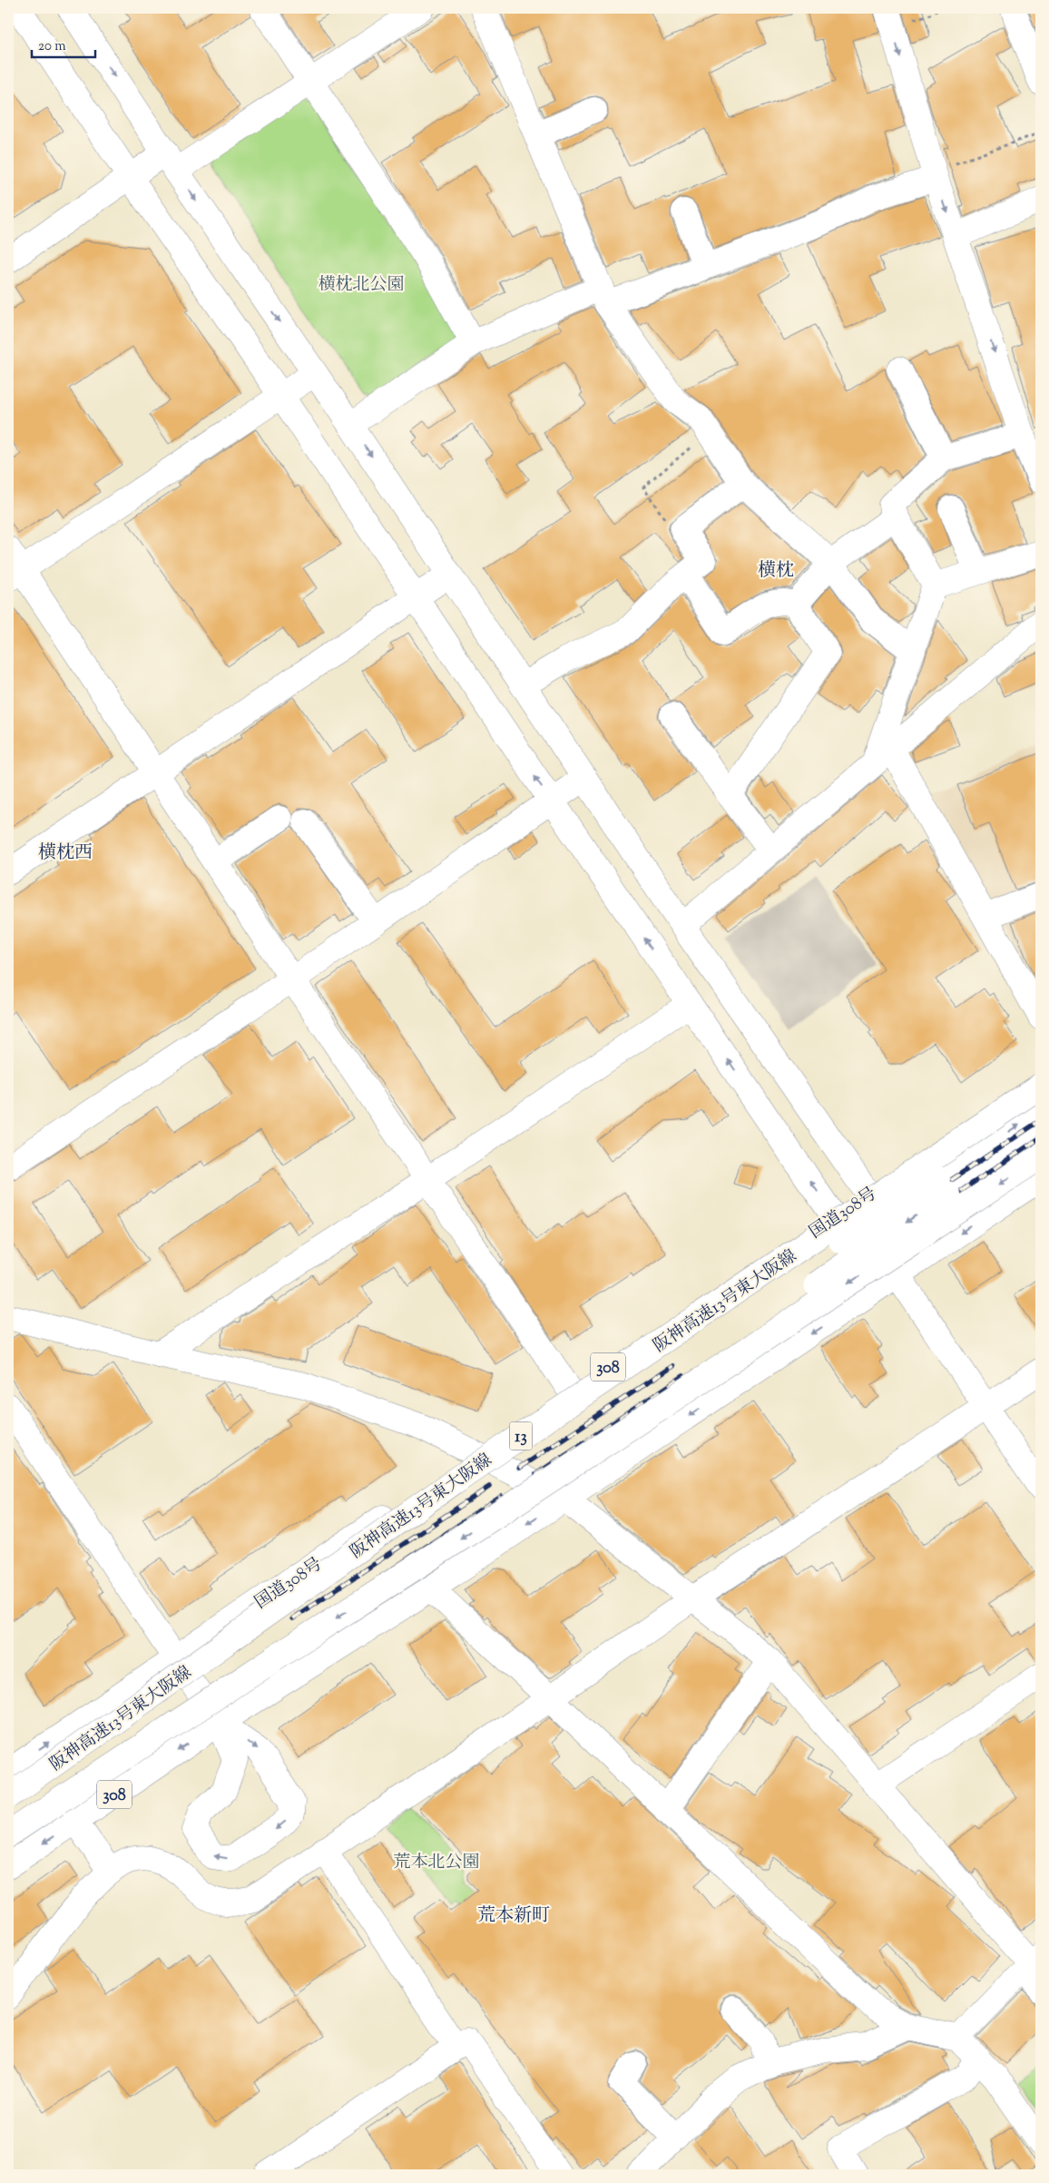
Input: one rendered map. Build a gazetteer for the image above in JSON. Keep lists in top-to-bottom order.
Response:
{
  "streets": {
    "main road": [
      "国道308号",
      "阪神高速13号東大阪線",
      "308",
      "13"
    ]
  },
  "districts": ["横枕", "横枕西", "荒本新町"],
  "parks": ["横枕北公園", "荒本北公園"],
  "scale_bar": "20 m"
}
